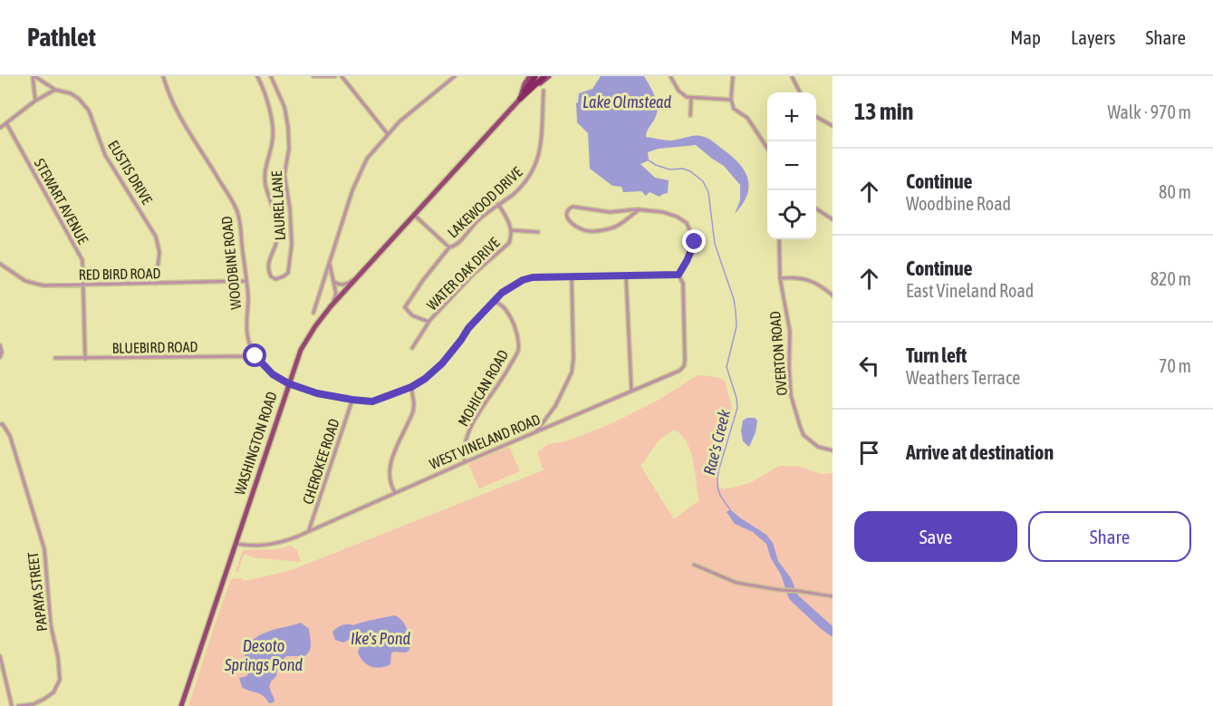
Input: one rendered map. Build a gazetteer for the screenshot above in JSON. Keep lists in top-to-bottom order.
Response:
{
  "streets": {
    "main road": ["WASHINGTON ROAD"],
    "street": [
      "EUSTIS DRIVE",
      "STEWART AVENUE",
      "LAKEWOOD DRIVE",
      "LAUREL LANE",
      "WOODBINE ROAD",
      "RED BIRD ROAD",
      "WATER OAK DRIVE",
      "BLUEBIRD ROAD",
      "OVERTON ROAD",
      "MOHICAN ROAD",
      "WEST VINELAND ROAD",
      "CHEROKEE ROAD",
      "PAPAYA STREET"
    ]
  },
  "crossings": [
    ["EUSTIS DRIVE", "RED BIRD ROAD"],
    ["STEWART AVENUE", "RED BIRD ROAD"],
    ["STEWART AVENUE", "BLUEBIRD ROAD"],
    ["LAKEWOOD DRIVE", "WATER OAK DRIVE"],
    ["LAKEWOOD DRIVE", "WASHINGTON ROAD"],
    ["WOODBINE ROAD", "RED BIRD ROAD"],
    ["WOODBINE ROAD", "BLUEBIRD ROAD"],
    ["WOODBINE ROAD", "MOHICAN ROAD"],
    ["WOODBINE ROAD", "WEST VINELAND ROAD"],
    ["WOODBINE ROAD", "WASHINGTON ROAD"],
    ["WOODBINE ROAD", "CHEROKEE ROAD"],
    ["MOHICAN ROAD", "WEST VINELAND ROAD"],
    ["WEST VINELAND ROAD", "WASHINGTON ROAD"],
    ["WEST VINELAND ROAD", "CHEROKEE ROAD"]
  ],
  "water": [
    "Lake Olmstead",
    "Rae's Creek",
    "Ike's Pond",
    "Desoto Springs Pond"
  ],
  "page": {
    "header": "Pathlet",
    "nav": ["Map", "Layers", "Share"],
    "heading": ["13 min", "Walk · 970 m"],
    "map_buttons": ["+", "−"],
    "list": [
      ["Continue", "Woodbine Road", "80 m"],
      ["Continue", "East Vineland Road", "820 m"],
      ["Turn left", "Weathers Terrace", "70 m"],
      "Arrive at destination"
    ],
    "buttons": ["Save", "Share"]
  }
}
